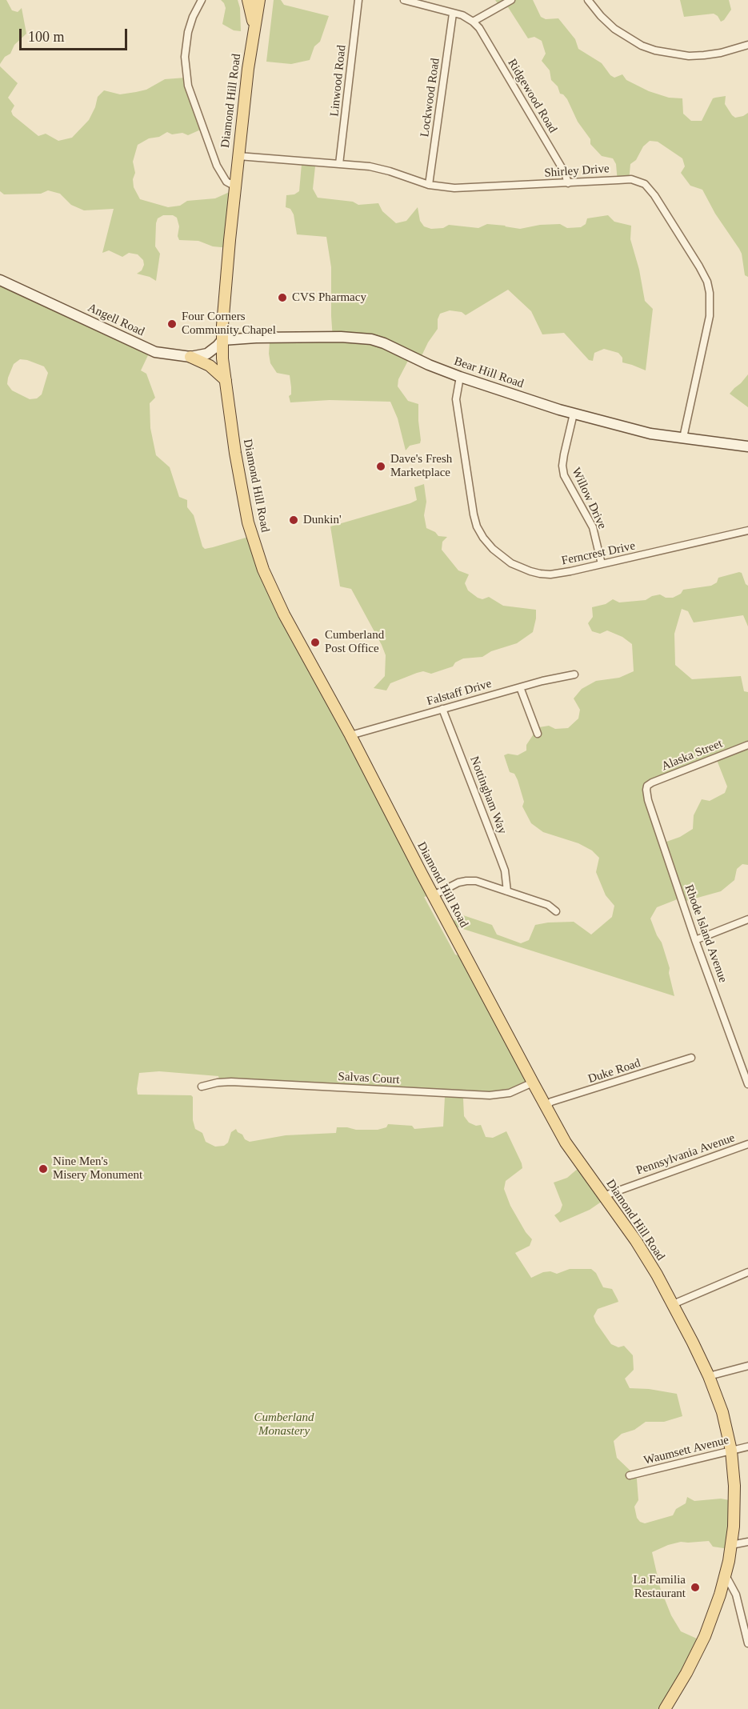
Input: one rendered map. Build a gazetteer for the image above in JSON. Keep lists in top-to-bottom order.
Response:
{
  "streets": {
    "main road": ["Diamond Hill Road"],
    "street": [
      "Linwood Road",
      "Ridgewood Road",
      "Lockwood Road",
      "Shirley Drive",
      "Angell Road",
      "Bear Hill Road",
      "Willow Drive",
      "Ferncrest Drive",
      "Falstaff Drive",
      "Alaska Street",
      "Nottingham Way",
      "Rhode Island Avenue",
      "Duke Road",
      "Salvas Court",
      "Pennsylvania Avenue",
      "Waumsett Avenue"
    ]
  },
  "crossings": [
    ["Linwood Road", "Shirley Drive"],
    ["Ridgewood Road", "Shirley Drive"],
    ["Lockwood Road", "Shirley Drive"],
    ["Diamond Hill Road", "Shirley Drive"],
    ["Diamond Hill Road", "Angell Road"],
    ["Diamond Hill Road", "Bear Hill Road"],
    ["Diamond Hill Road", "Falstaff Drive"],
    ["Diamond Hill Road", "Duke Road"],
    ["Diamond Hill Road", "Salvas Court"],
    ["Diamond Hill Road", "Pennsylvania Avenue"],
    ["Diamond Hill Road", "Waumsett Avenue"],
    ["Shirley Drive", "Bear Hill Road"],
    ["Angell Road", "Bear Hill Road"],
    ["Bear Hill Road", "Willow Drive"],
    ["Bear Hill Road", "Ferncrest Drive"],
    ["Willow Drive", "Ferncrest Drive"],
    ["Falstaff Drive", "Nottingham Way"],
    ["Alaska Street", "Rhode Island Avenue"]
  ],
  "parks": ["Cumberland Monastery"],
  "places": [
    "CVS Pharmacy",
    "Four Corners Community Chapel",
    "Dave's Fresh Marketplace",
    "Dunkin'",
    "Cumberland Post Office",
    "Nine Men's Misery Monument",
    "La Familia Restaurant"
  ],
  "scale_bar": "100 m"
}
